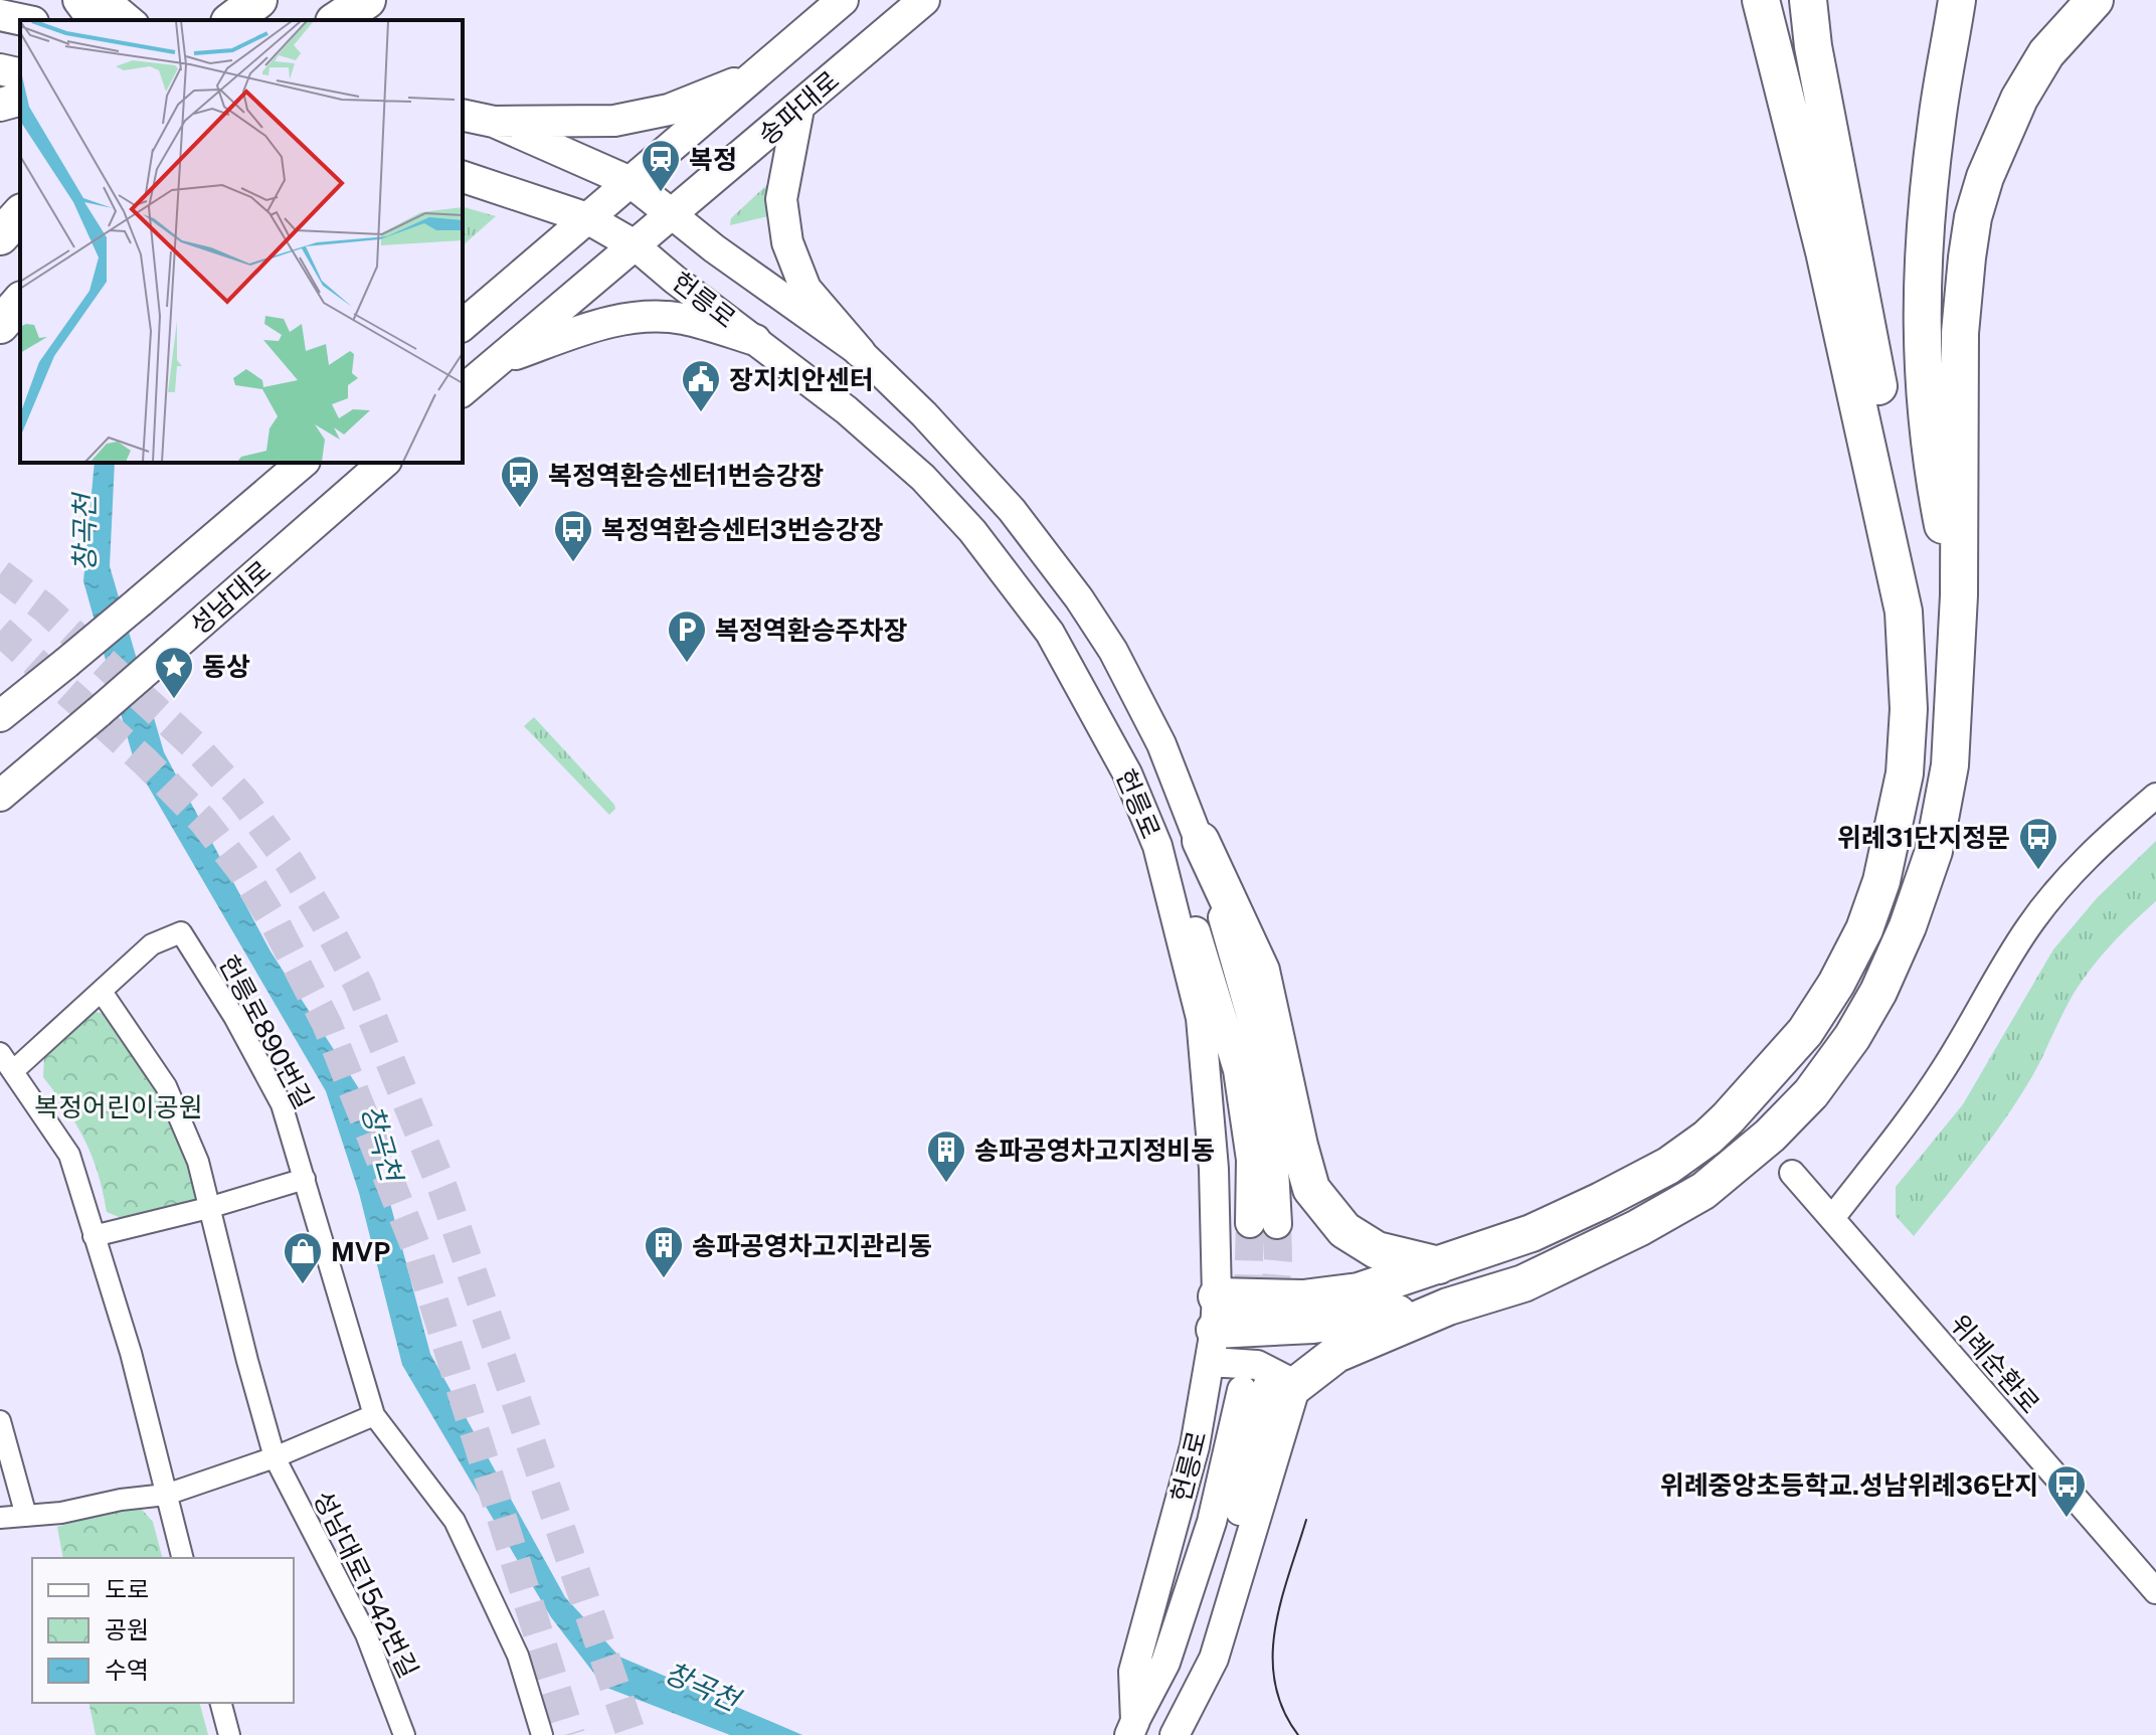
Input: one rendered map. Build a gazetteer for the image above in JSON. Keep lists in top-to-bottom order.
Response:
{
  "streets": {
    "main road": ["송파대로", "헌릉로", "성남대로"],
    "street": ["헌릉로890번길", "위례순환로", "성남대로1542번길"]
  },
  "crossings": [
    ["송파대로", "헌릉로"]
  ],
  "water": ["창곡천"],
  "parks": ["복정어린이공원"],
  "places": {
    "station": ["복정"],
    "public building": ["장지치안센터"],
    "bus stop": [
      "복정역환승센터1번승강장",
      "복정역환승센터3번승강장",
      "위례31단지정문",
      "위례중앙초등학교.성남위례36단지"
    ],
    "parking": ["복정역환승주차장"],
    "place": ["동상"],
    "building": ["송파공영차고지정비동", "송파공영차고지관리동"],
    "shop": ["MVP"]
  },
  "legend": ["도로", "공원", "수역"]
}
